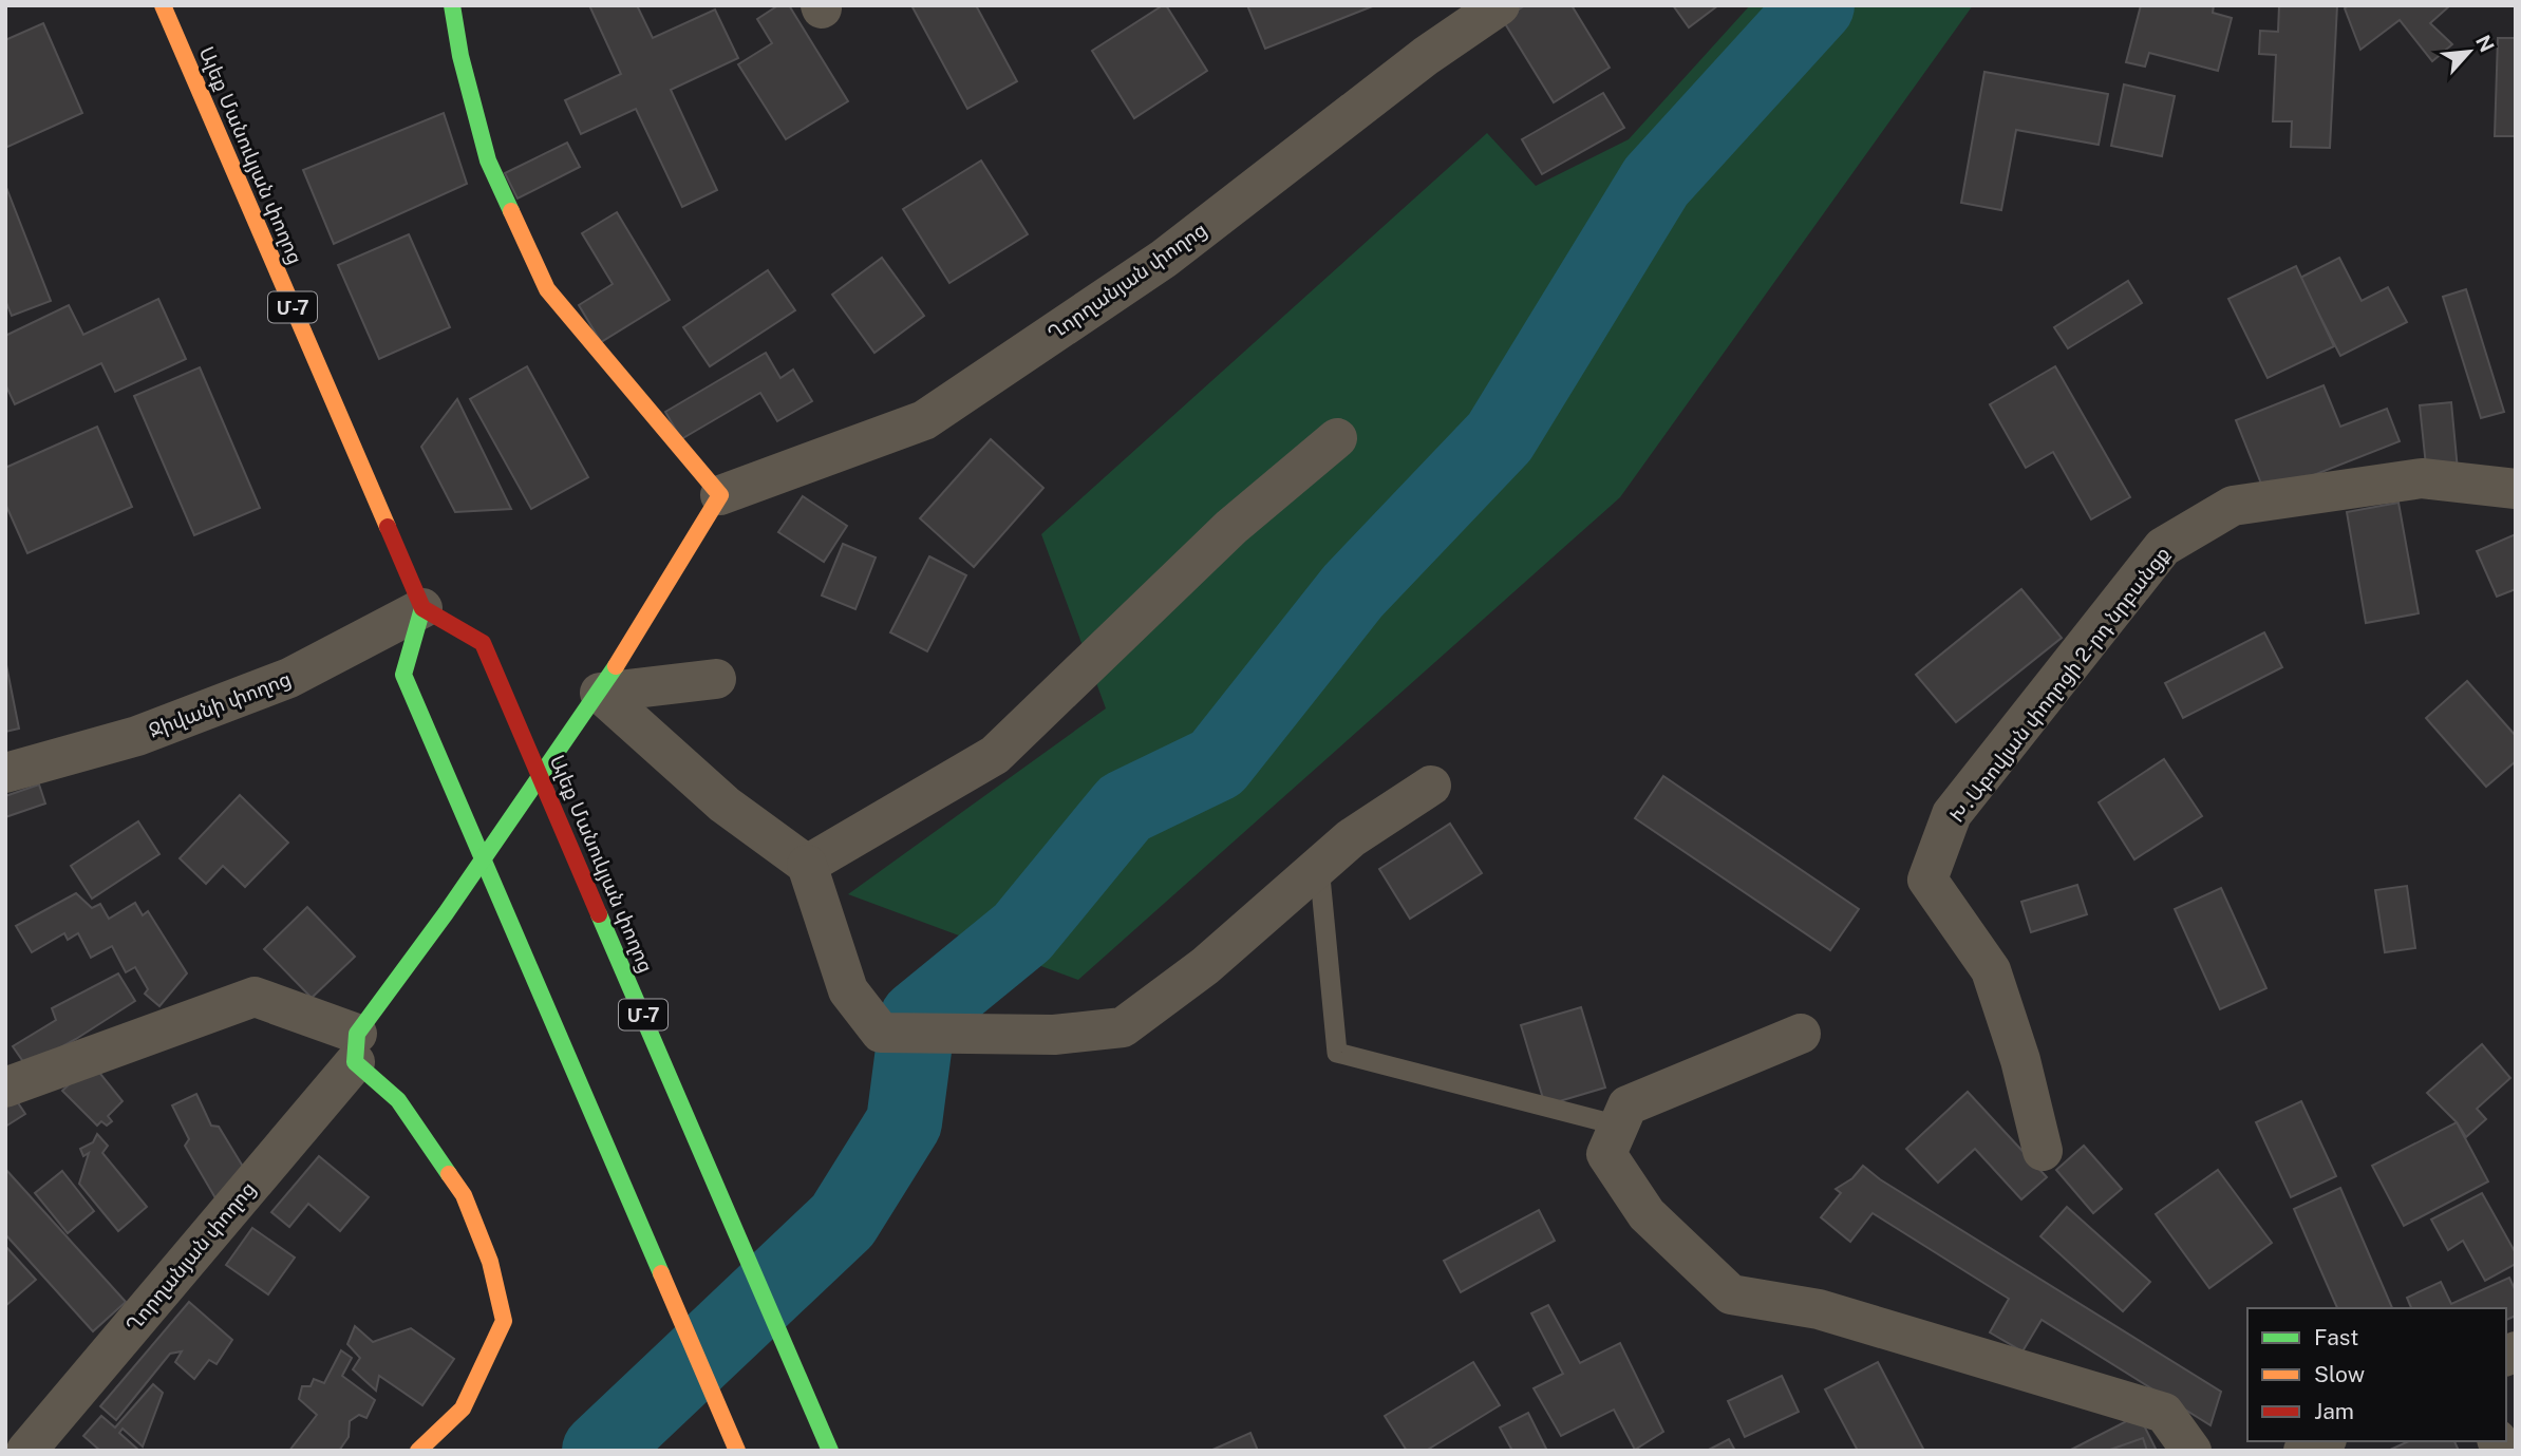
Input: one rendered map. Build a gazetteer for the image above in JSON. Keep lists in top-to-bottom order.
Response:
{
  "streets": {
    "main road": ["Ալեք Մանուկյան փողոց", "Մ-7"],
    "street": ["Ղորղանյան փողոց", "Խ․Աբովյան փողոցի 2-րդ նրբանցք", "Ջիվանի փողոց"]
  },
  "crossings": [
    ["Ալեք Մանուկյան փողոց", "Ջիվանի փողոց"]
  ],
  "legend": ["Fast", "Slow", "Jam"],
  "north": "top right"
}
